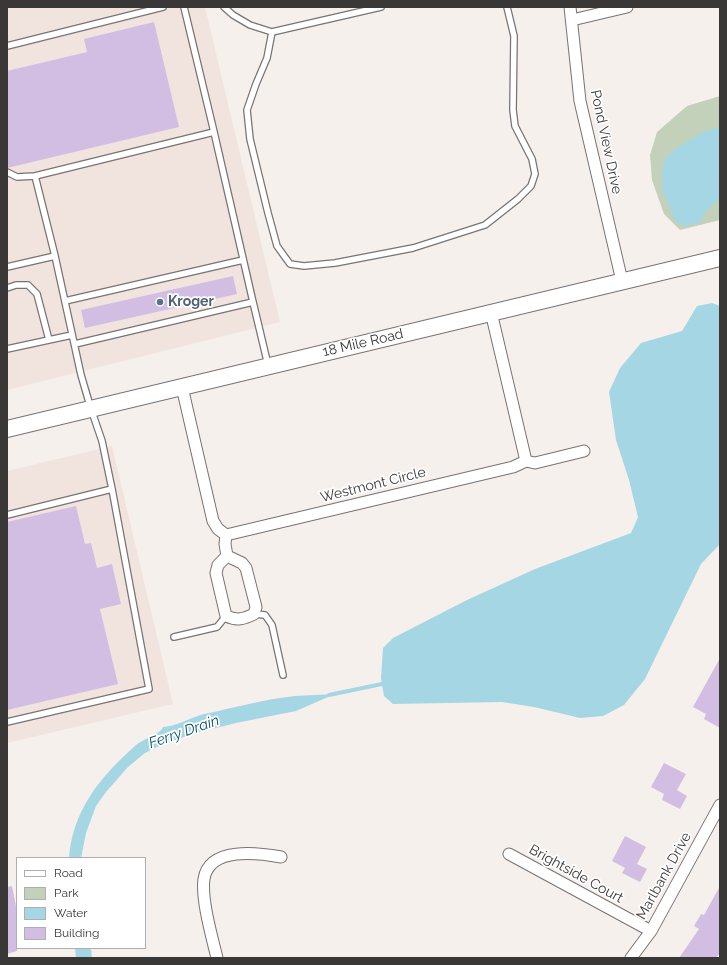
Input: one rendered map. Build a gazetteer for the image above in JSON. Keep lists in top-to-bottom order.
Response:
{
  "streets": {
    "main road": ["18 Mile Road"],
    "street": [
      "Pond View Drive",
      "Westmont Circle",
      "Brightside Court",
      "Marlbank Drive"
    ]
  },
  "crossings": [
    ["Pond View Drive", "18 Mile Road"],
    ["Brightside Court", "Marlbank Drive"]
  ],
  "water": ["Ferry Drain"],
  "places": ["Kroger"],
  "legend": [
    "Road",
    "Park",
    "Water",
    "Building"
  ]
}
